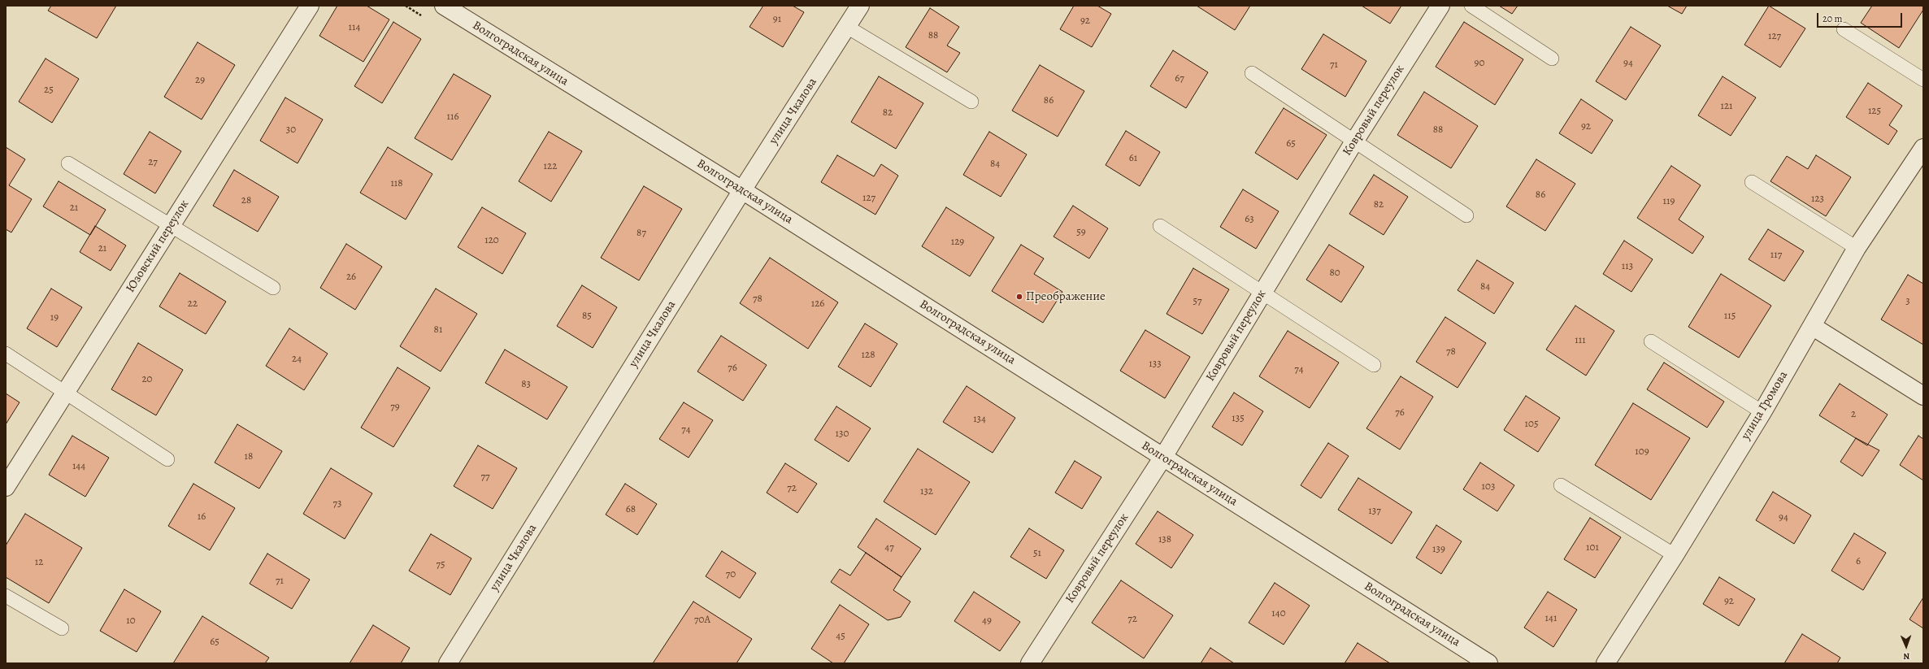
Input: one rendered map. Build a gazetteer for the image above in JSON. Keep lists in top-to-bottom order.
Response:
{
  "streets": {
    "street": [
      "Волгоградская улица",
      "Ковровый переулок",
      "улица Чкалова",
      "Юзовский переулок",
      "улица Громова"
    ]
  },
  "crossings": [
    ["Волгоградская улица", "Ковровый переулок"],
    ["Волгоградская улица", "улица Чкалова"]
  ],
  "places": ["Преображение"],
  "house_numbers": [
    "91",
    "92",
    "114",
    "88",
    "127",
    "90",
    "94",
    "71",
    "67",
    "29",
    "25",
    "86",
    "121",
    "125",
    "82",
    "116",
    "92",
    "30",
    "88",
    "65",
    "61",
    "27",
    "84",
    "122",
    "118",
    "86",
    "127",
    "123",
    "28",
    "119",
    "82",
    "21",
    "63",
    "59",
    "87",
    "120",
    "129",
    "21",
    "117",
    "113",
    "80",
    "26",
    "84",
    "78",
    "57",
    "3",
    "22",
    "126",
    "85",
    "115",
    "19",
    "81",
    "111",
    "78",
    "128",
    "24",
    "133",
    "76",
    "74",
    "20",
    "83",
    "79",
    "76",
    "2",
    "135",
    "134",
    "105",
    "74",
    "130",
    "109",
    "18",
    "144",
    "77",
    "103",
    "72",
    "132",
    "73",
    "68",
    "137",
    "16",
    "94",
    "138",
    "47",
    "101",
    "139",
    "51",
    "6",
    "12",
    "75",
    "70",
    "71",
    "92",
    "140",
    "141",
    "72",
    "70А",
    "10",
    "49",
    "45",
    "65"
  ],
  "scale_bar": "20 m",
  "north": "bottom"
}
